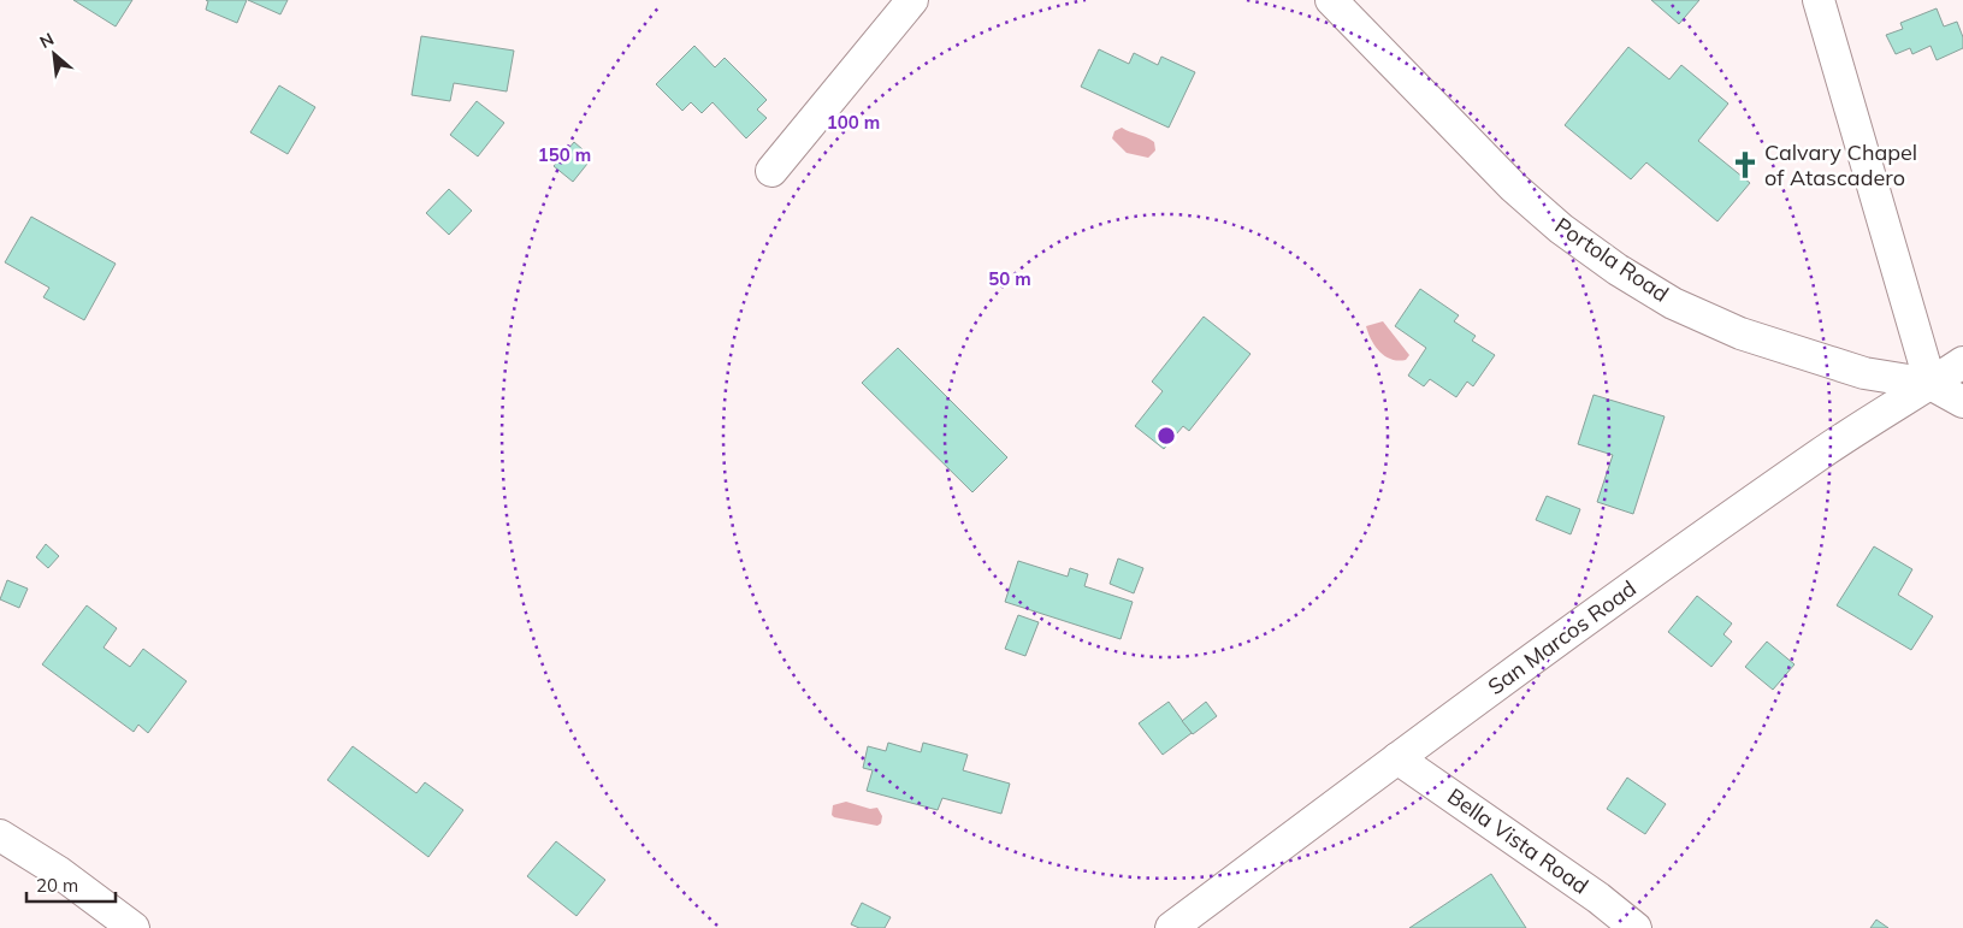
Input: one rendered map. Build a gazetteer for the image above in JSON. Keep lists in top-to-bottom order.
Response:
{
  "streets": {
    "street": ["Portola Road", "San Marcos Road", "Bella Vista Road"]
  },
  "crossings": [
    ["Portola Road", "San Marcos Road"],
    ["San Marcos Road", "Bella Vista Road"]
  ],
  "places": {
    "church": ["Calvary Chapel of Atascadero"]
  },
  "scale_bar": "20 m",
  "north": "top left",
  "rings": ["100 m", "150 m", "50 m"]
}
